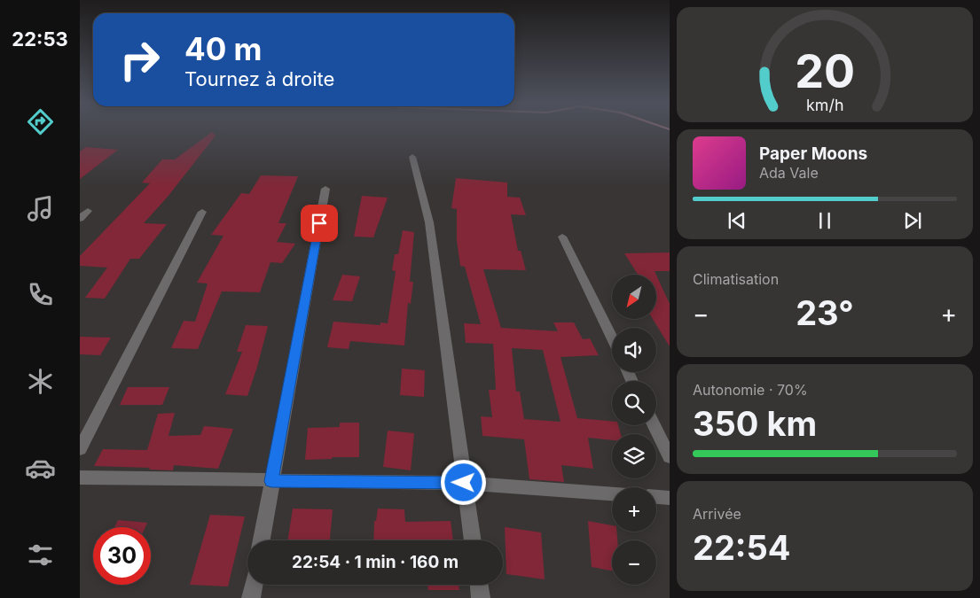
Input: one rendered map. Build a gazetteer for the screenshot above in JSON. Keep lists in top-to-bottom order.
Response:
{
  "north": "bottom left",
  "page": {
    "tabs": "22:53",
    "turn": ["40 m", "Tournez à droite"],
    "song": ["Paper Moons", "Ada Vale"],
    "tile": [
      "Climatisation",
      ["Autonomie · 70%", "350 km"],
      ["Arrivée", "22:54"]
    ],
    "map_buttons": ["+", "−"],
    "heat": ["−", "23°", "+"],
    "limit": "30",
    "trip": "22:54 · 1 min · 160 m",
    "gauge": ["20", "km/h"]
  }
}
